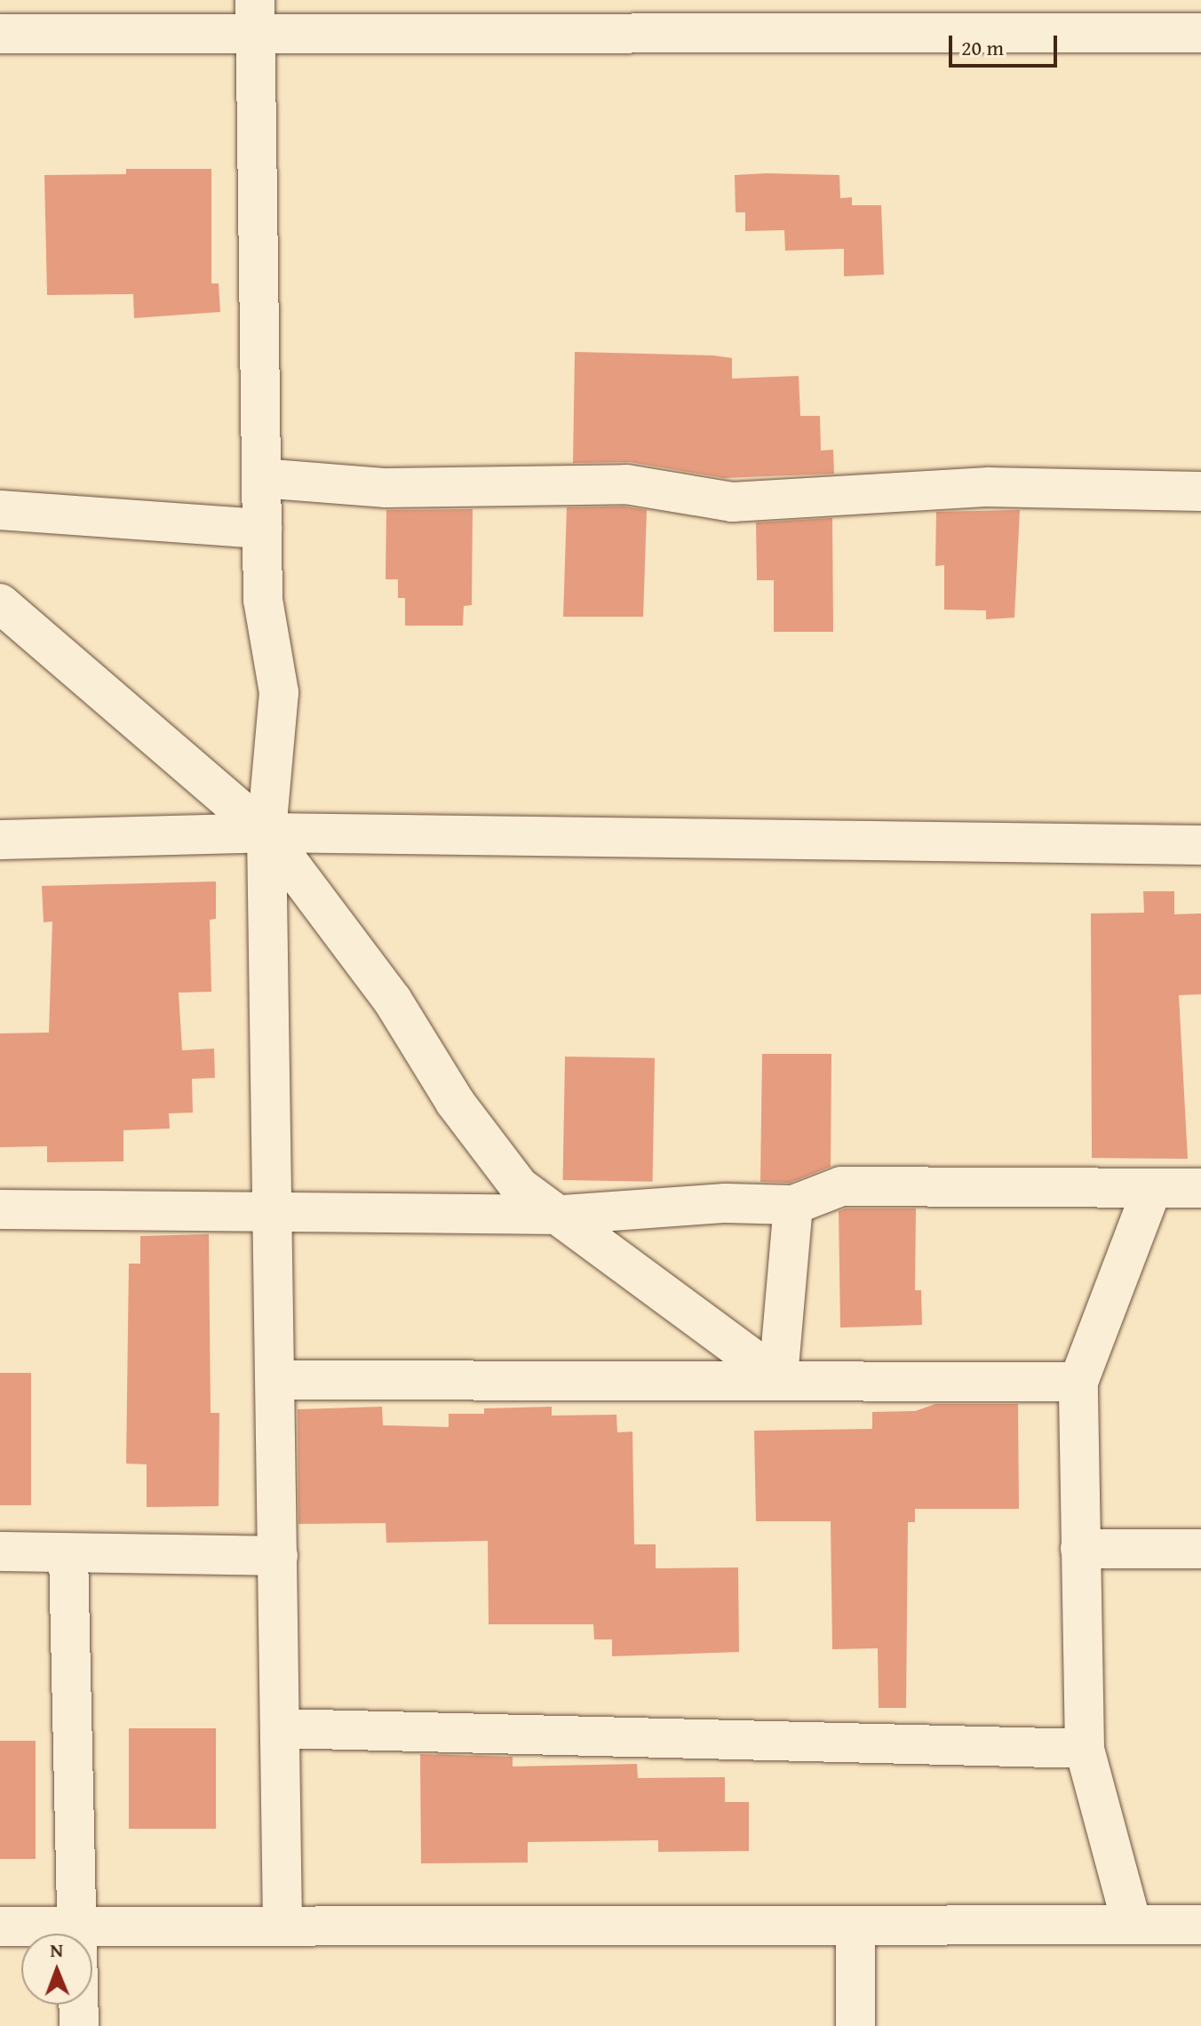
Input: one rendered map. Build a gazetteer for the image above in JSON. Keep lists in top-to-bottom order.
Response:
{
  "scale_bar": "20 m",
  "north": "top"
}
